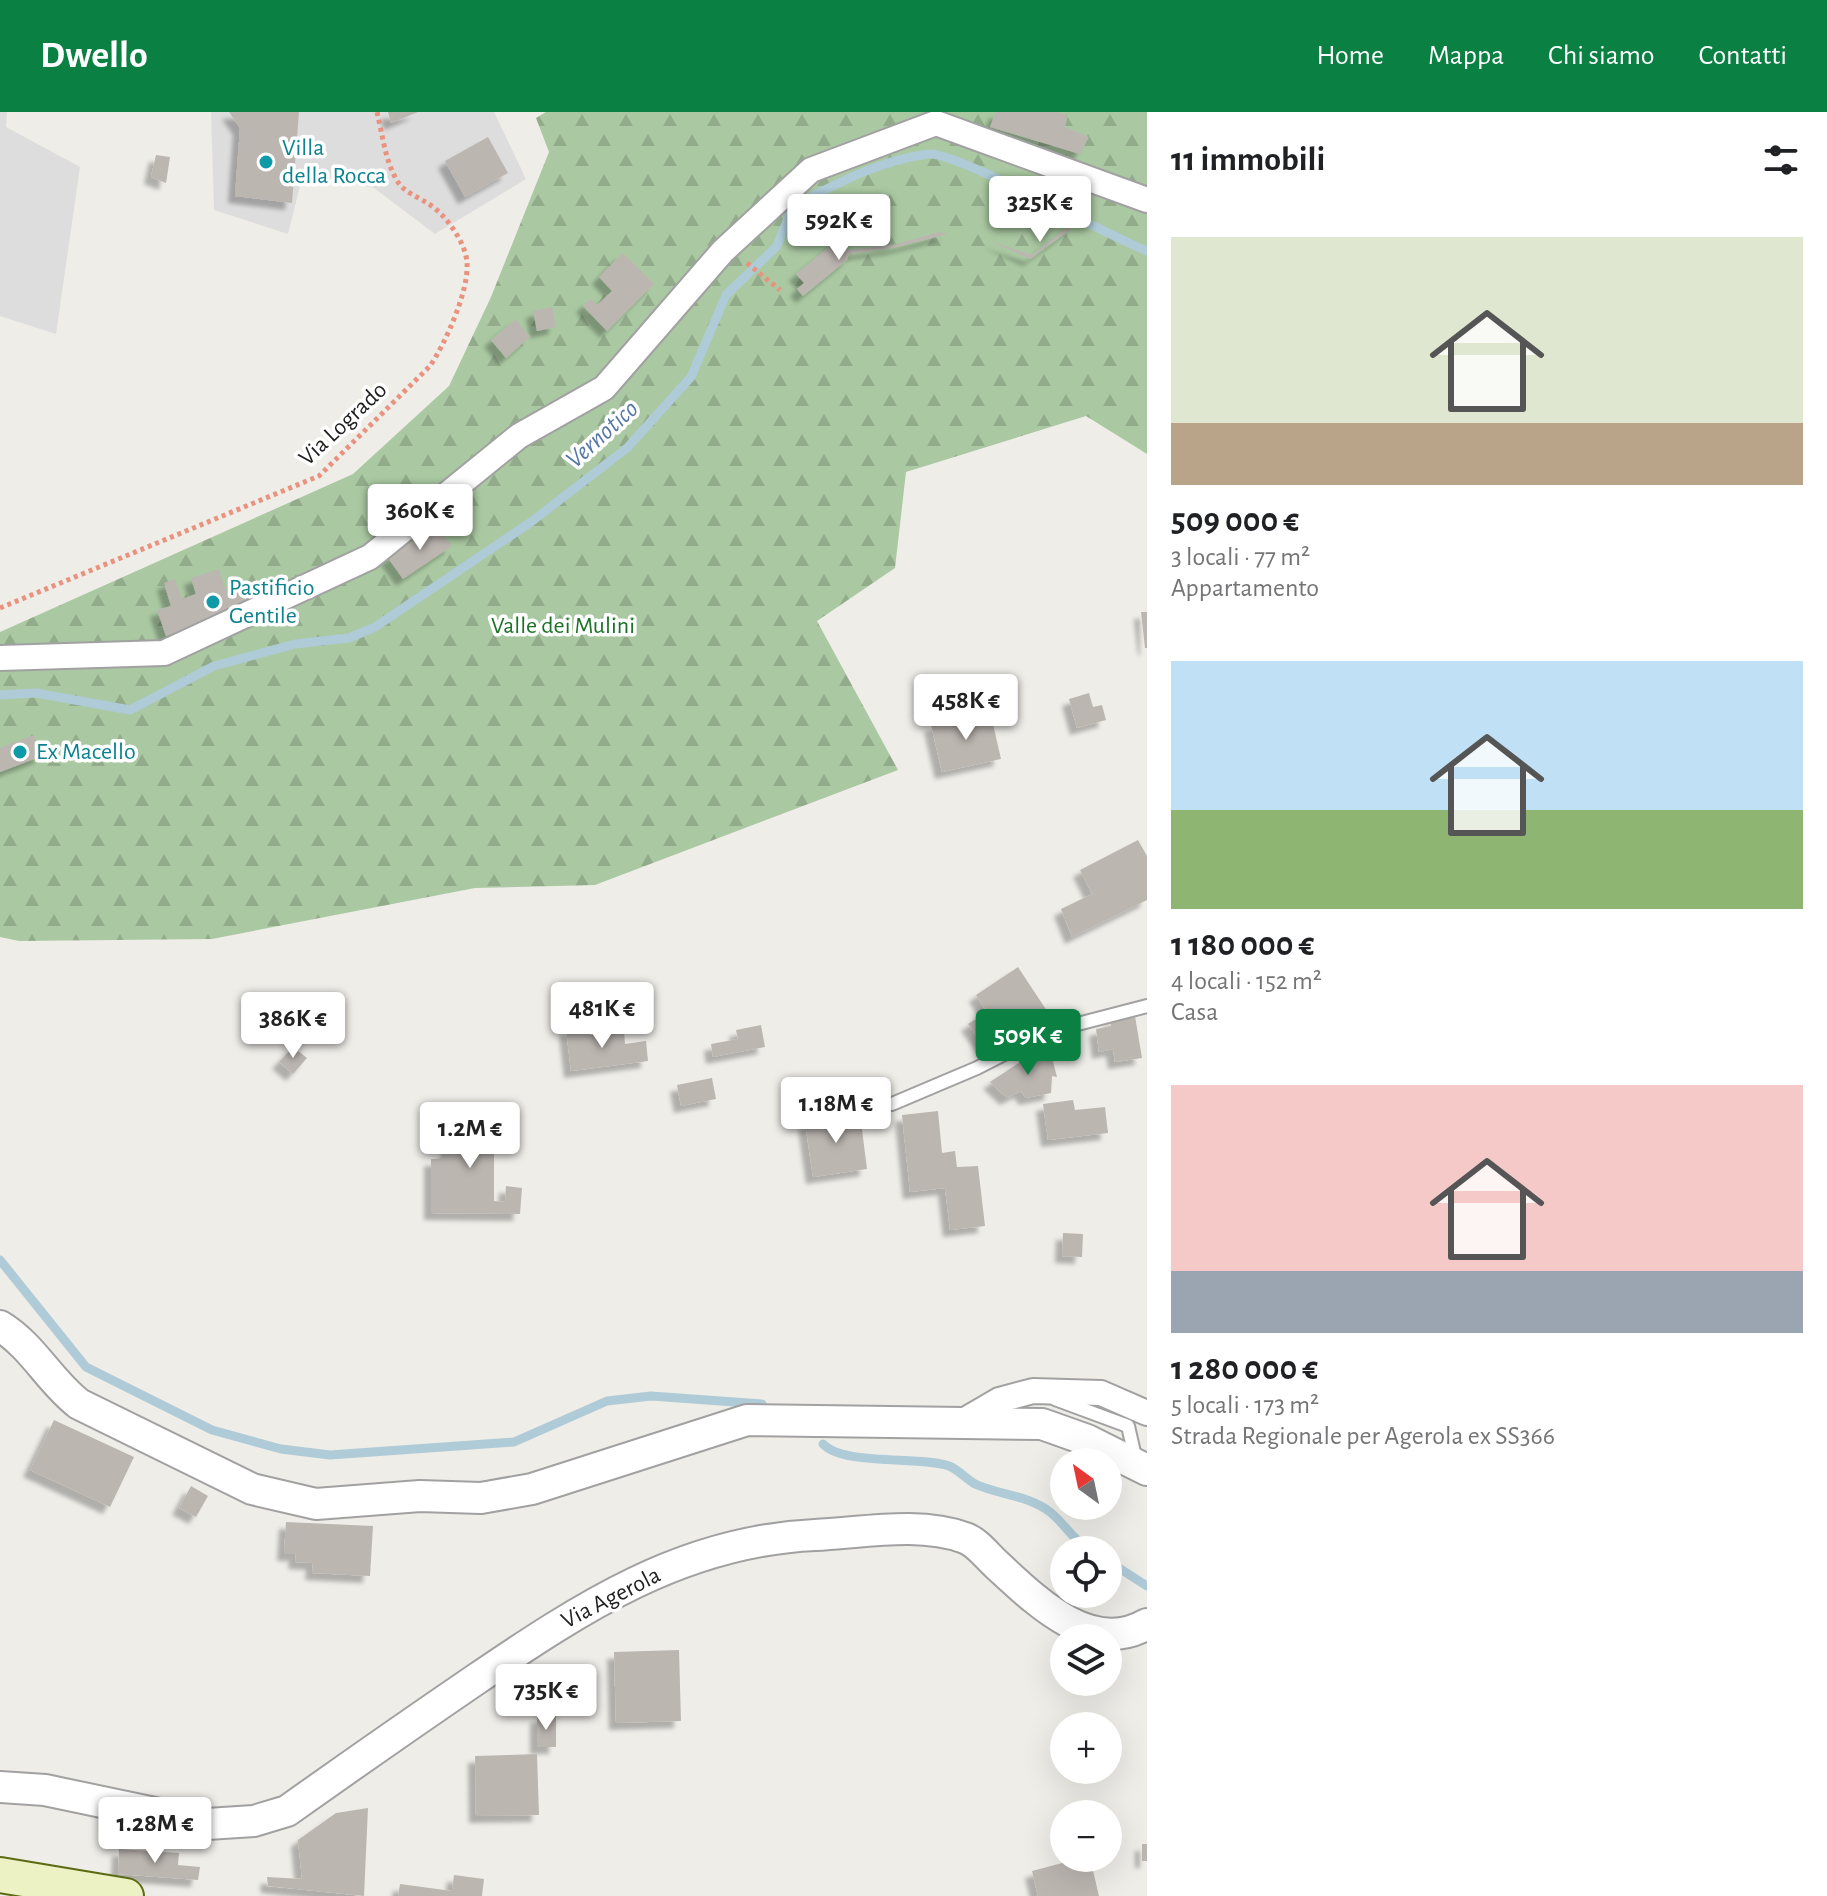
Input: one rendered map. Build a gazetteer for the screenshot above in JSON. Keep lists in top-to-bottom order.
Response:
{
  "streets": {
    "street": ["Via Agerola"],
    "path": ["Via Logrado"]
  },
  "water": ["Vernotico"],
  "parks": ["Valle dei Mulini"],
  "places": ["Villa della Rocca", "Pastificio Gentile", "Ex Macello"],
  "north": "top left",
  "page": {
    "header": "Dwello",
    "nav": [
      "Home",
      "Mappa",
      "Chi siamo",
      "Contatti"
    ],
    "heading": "11 immobili",
    "price": [
      "325K €",
      "592K €",
      "360K €",
      "458K €",
      "481K €",
      "386K €",
      "509K €",
      "1.18M €",
      "1.2M €",
      "735K €",
      "1.28M €"
    ],
    "list": [
      {
        "name": "509 000 €",
        "note": "3 locali · 77 m² · Appartamento"
      },
      {
        "name": "1 180 000 €",
        "note": "4 locali · 152 m² · Casa"
      },
      {
        "name": "1 280 000 €",
        "note": "5 locali · 173 m² · Strada Regionale per Agerola ex SS366"
      }
    ],
    "map_buttons": ["+", "−"]
  }
}
